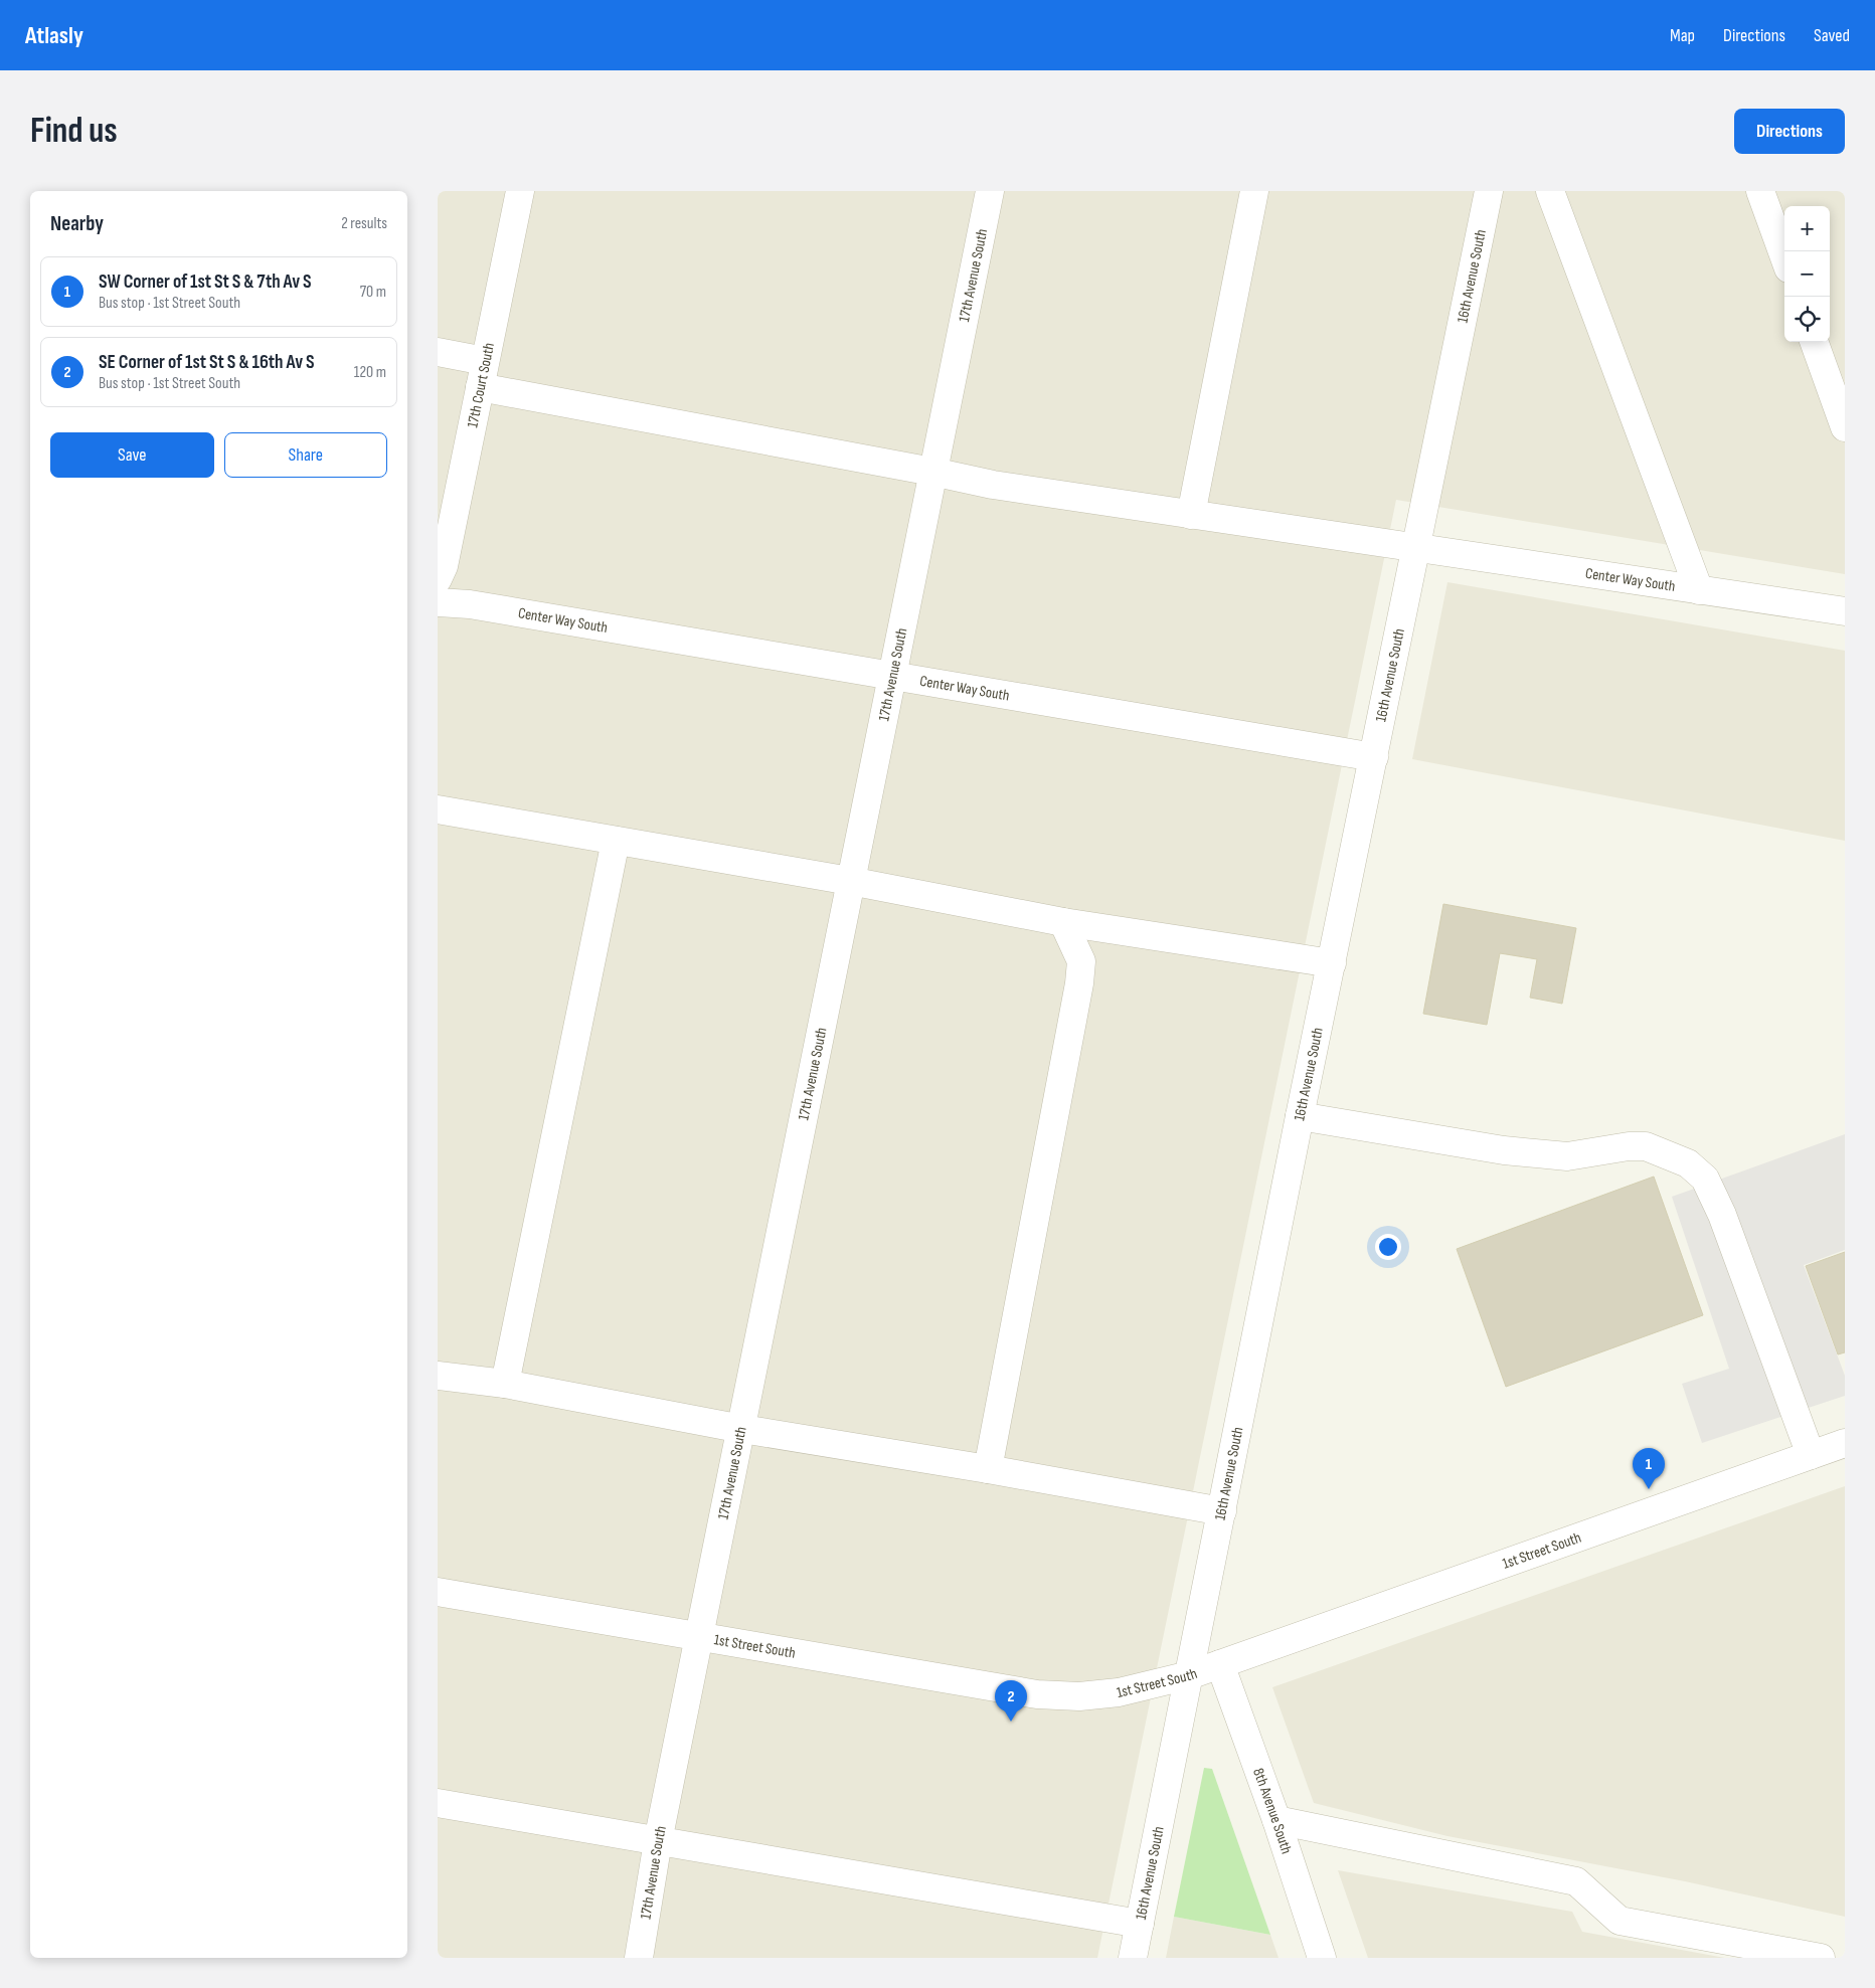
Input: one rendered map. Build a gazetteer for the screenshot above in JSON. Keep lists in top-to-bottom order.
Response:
{
  "streets": {
    "street": [
      "17th Avenue South",
      "16th Avenue South",
      "17th Court South",
      "Center Way South",
      "1st Street South",
      "8th Avenue South"
    ]
  },
  "crossings": [
    ["17th Avenue South", "Center Way South"],
    ["17th Avenue South", "1st Street South"],
    ["16th Avenue South", "Center Way South"],
    ["16th Avenue South", "1st Street South"],
    ["17th Court South", "Center Way South"],
    ["1st Street South", "8th Avenue South"]
  ],
  "page": {
    "header": "Atlasly",
    "nav": ["Map", "Directions", "Saved"],
    "buttons": [
      "Directions",
      ["Save", "Share"]
    ],
    "title": "Find us",
    "heading": ["Nearby", "2 results"],
    "map_buttons": ["+", "−"],
    "list": [
      {
        "mark": "1",
        "name": "SW Corner of 1st St S & 7th Av S",
        "note": "Bus stop · 1st Street South",
        "value": "70 m"
      },
      {
        "mark": "2",
        "name": "SE Corner of 1st St S & 16th Av S",
        "note": "Bus stop · 1st Street South",
        "value": "120 m"
      }
    ],
    "pins": ["1", "2"]
  }
}
